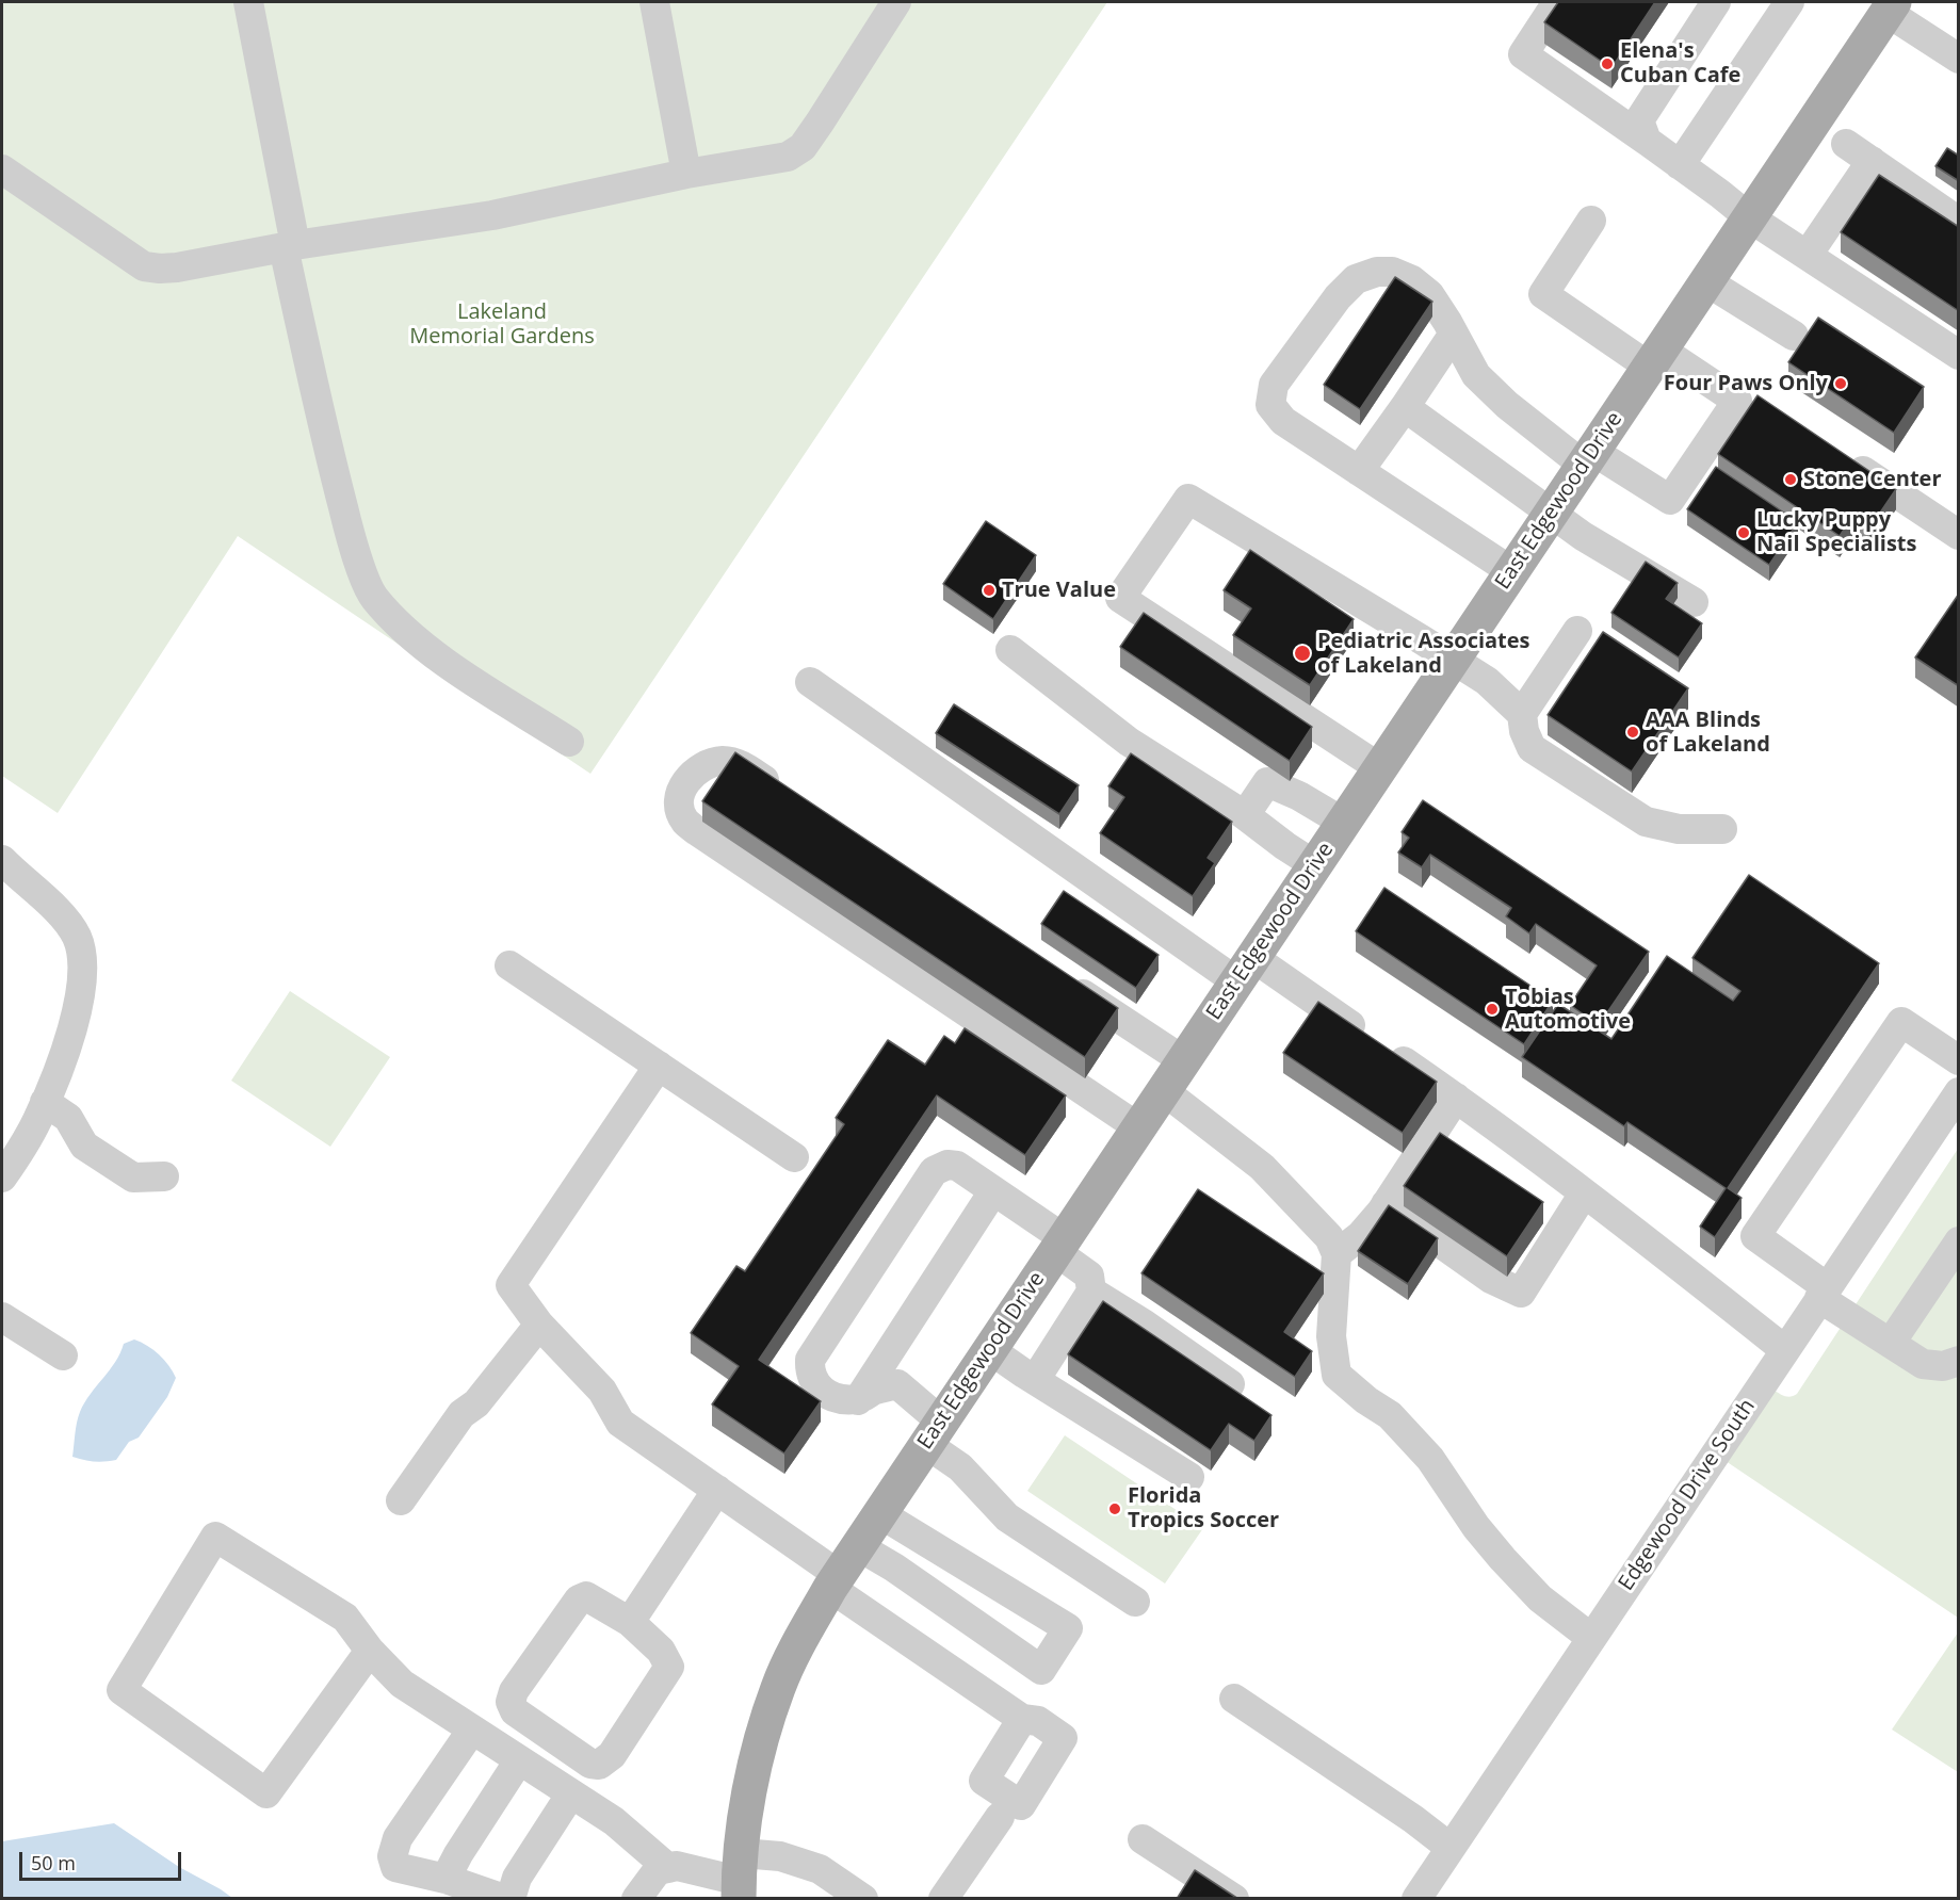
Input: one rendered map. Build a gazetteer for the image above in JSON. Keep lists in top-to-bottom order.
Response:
{
  "streets": {
    "main road": ["East Edgewood Drive"],
    "street": ["Edgewood Drive South"]
  },
  "parks": ["Lakeland Memorial Gardens"],
  "places": [
    "Elena's Cuban Cafe",
    "Four Paws Only",
    "Stone Center",
    "Lucky Puppy Nail Specialists",
    "True Value",
    "Pediatric Associates of Lakeland",
    "AAA Blinds of Lakeland",
    "Tobias Automotive",
    "Florida Tropics Soccer"
  ],
  "scale_bar": "50 m"
}
